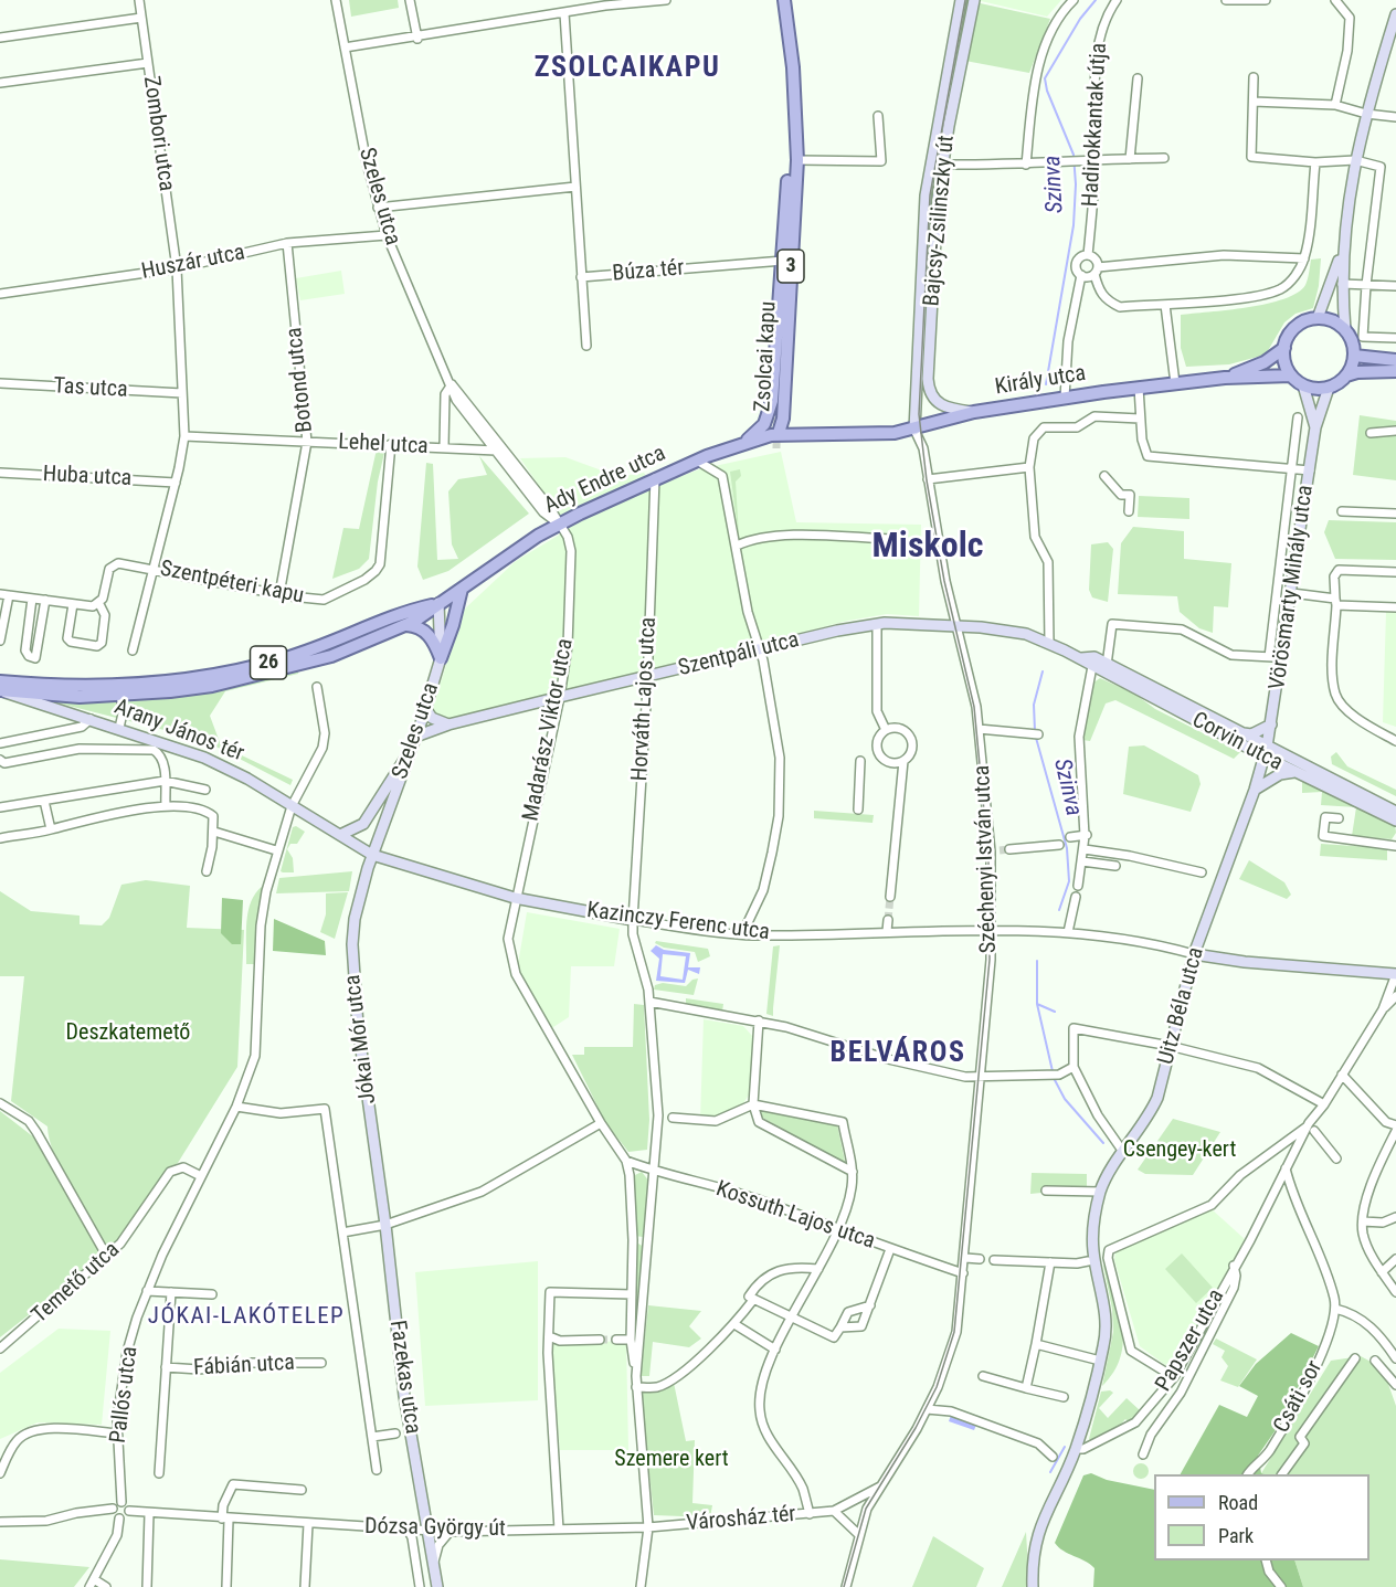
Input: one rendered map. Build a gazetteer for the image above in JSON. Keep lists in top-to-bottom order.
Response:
{
  "streets": {
    "main road": [
      "3",
      "Zsolcai kapu",
      "Király utca",
      "Ady Endre utca",
      "26",
      "Arany János tér"
    ],
    "street": [
      "Hadirokkantak útja",
      "Zombori utca",
      "Szeles utca",
      "Bajcsy-Zsilinszky út",
      "Huszár utca",
      "Búza tér",
      "Botond utca",
      "Tas utca",
      "Lehel utca",
      "Huba utca",
      "Szentpéteri kapu",
      "Vörösmarty Mihály utca",
      "Szentpáli utca",
      "Horváth Lajos utca",
      "Madarász Viktor utca",
      "Corvin utca",
      "Széchenyi István utca",
      "Kazinczy Ferenc utca",
      "Uitz Béla utca",
      "Jókai Mór utca",
      "Kossuth Lajos utca",
      "Temető utca",
      "Papszer utca",
      "Fábián utca",
      "Fazekas utca",
      "Pallós utca",
      "Csáti sor",
      "Városház tér",
      "Dózsa György út"
    ]
  },
  "crossings": [
    ["Zombori utca", "Huszár utca"],
    ["Zombori utca", "Tas utca"],
    ["Zombori utca", "Lehel utca"],
    ["Zombori utca", "Huba utca"],
    ["Zombori utca", "Szentpéteri kapu"],
    ["Szeles utca", "Huszár utca"],
    ["Szeles utca", "Lehel utca"],
    ["Szeles utca", "Ady Endre utca"],
    ["Szeles utca", "Szentpáli utca"],
    ["Szeles utca", "26"],
    ["Szeles utca", "Madarász Viktor utca"],
    ["Szeles utca", "Arany János tér"],
    ["Szeles utca", "Kazinczy Ferenc utca"],
    ["Szeles utca", "Jókai Mór utca"],
    ["Bajcsy-Zsilinszky út", "Király utca"],
    ["Bajcsy-Zsilinszky út", "Ady Endre utca"],
    ["Bajcsy-Zsilinszky út", "Széchenyi István utca"],
    ["Huszár utca", "Botond utca"],
    ["Búza tér", "Zsolcai kapu"],
    ["Zsolcai kapu", "Ady Endre utca"],
    ["Botond utca", "Lehel utca"],
    ["Botond utca", "Szentpéteri kapu"],
    ["Király utca", "Ady Endre utca"],
    ["Király utca", "Vörösmarty Mihály utca"],
    ["Király utca", "Széchenyi István utca"],
    ["Lehel utca", "Szentpéteri kapu"],
    ["Ady Endre utca", "26"],
    ["Ady Endre utca", "Horváth Lajos utca"],
    ["Ady Endre utca", "Madarász Viktor utca"],
    ["Ady Endre utca", "Széchenyi István utca"],
    ["Vörösmarty Mihály utca", "Corvin utca"],
    ["Vörösmarty Mihály utca", "Uitz Béla utca"],
    ["Szentpáli utca", "Horváth Lajos utca"],
    ["Szentpáli utca", "Madarász Viktor utca"],
    ["Szentpáli utca", "Corvin utca"],
    ["Szentpáli utca", "Széchenyi István utca"],
    ["26", "Arany János tér"],
    ["Horváth Lajos utca", "Kazinczy Ferenc utca"],
    ["Horváth Lajos utca", "Kossuth Lajos utca"],
    ["Madarász Viktor utca", "Kazinczy Ferenc utca"],
    ["Madarász Viktor utca", "Kossuth Lajos utca"],
    ["Arany János tér", "Kazinczy Ferenc utca"],
    ["Arany János tér", "Pallós utca"],
    ["Corvin utca", "Uitz Béla utca"],
    ["Széchenyi István utca", "Kazinczy Ferenc utca"],
    ["Széchenyi István utca", "Kossuth Lajos utca"],
    ["Kazinczy Ferenc utca", "Uitz Béla utca"],
    ["Kazinczy Ferenc utca", "Jókai Mór utca"],
    ["Uitz Béla utca", "Papszer utca"],
    ["Jókai Mór utca", "Fazekas utca"],
    ["Jókai Mór utca", "Pallós utca"],
    ["Temető utca", "Pallós utca"],
    ["Fazekas utca", "Dózsa György út"],
    ["Pallós utca", "Dózsa György út"],
    ["Városház tér", "Dózsa György út"]
  ],
  "districts": [
    "ZSOLCAIKAPU",
    "Miskolc",
    "BELVÁROS",
    "JÓKAI-LAKÓTELEP"
  ],
  "water": ["Szinva"],
  "parks": ["Deszkatemető", "Csengey-kert", "Szemere kert"],
  "legend": ["Road", "Park"]
}
